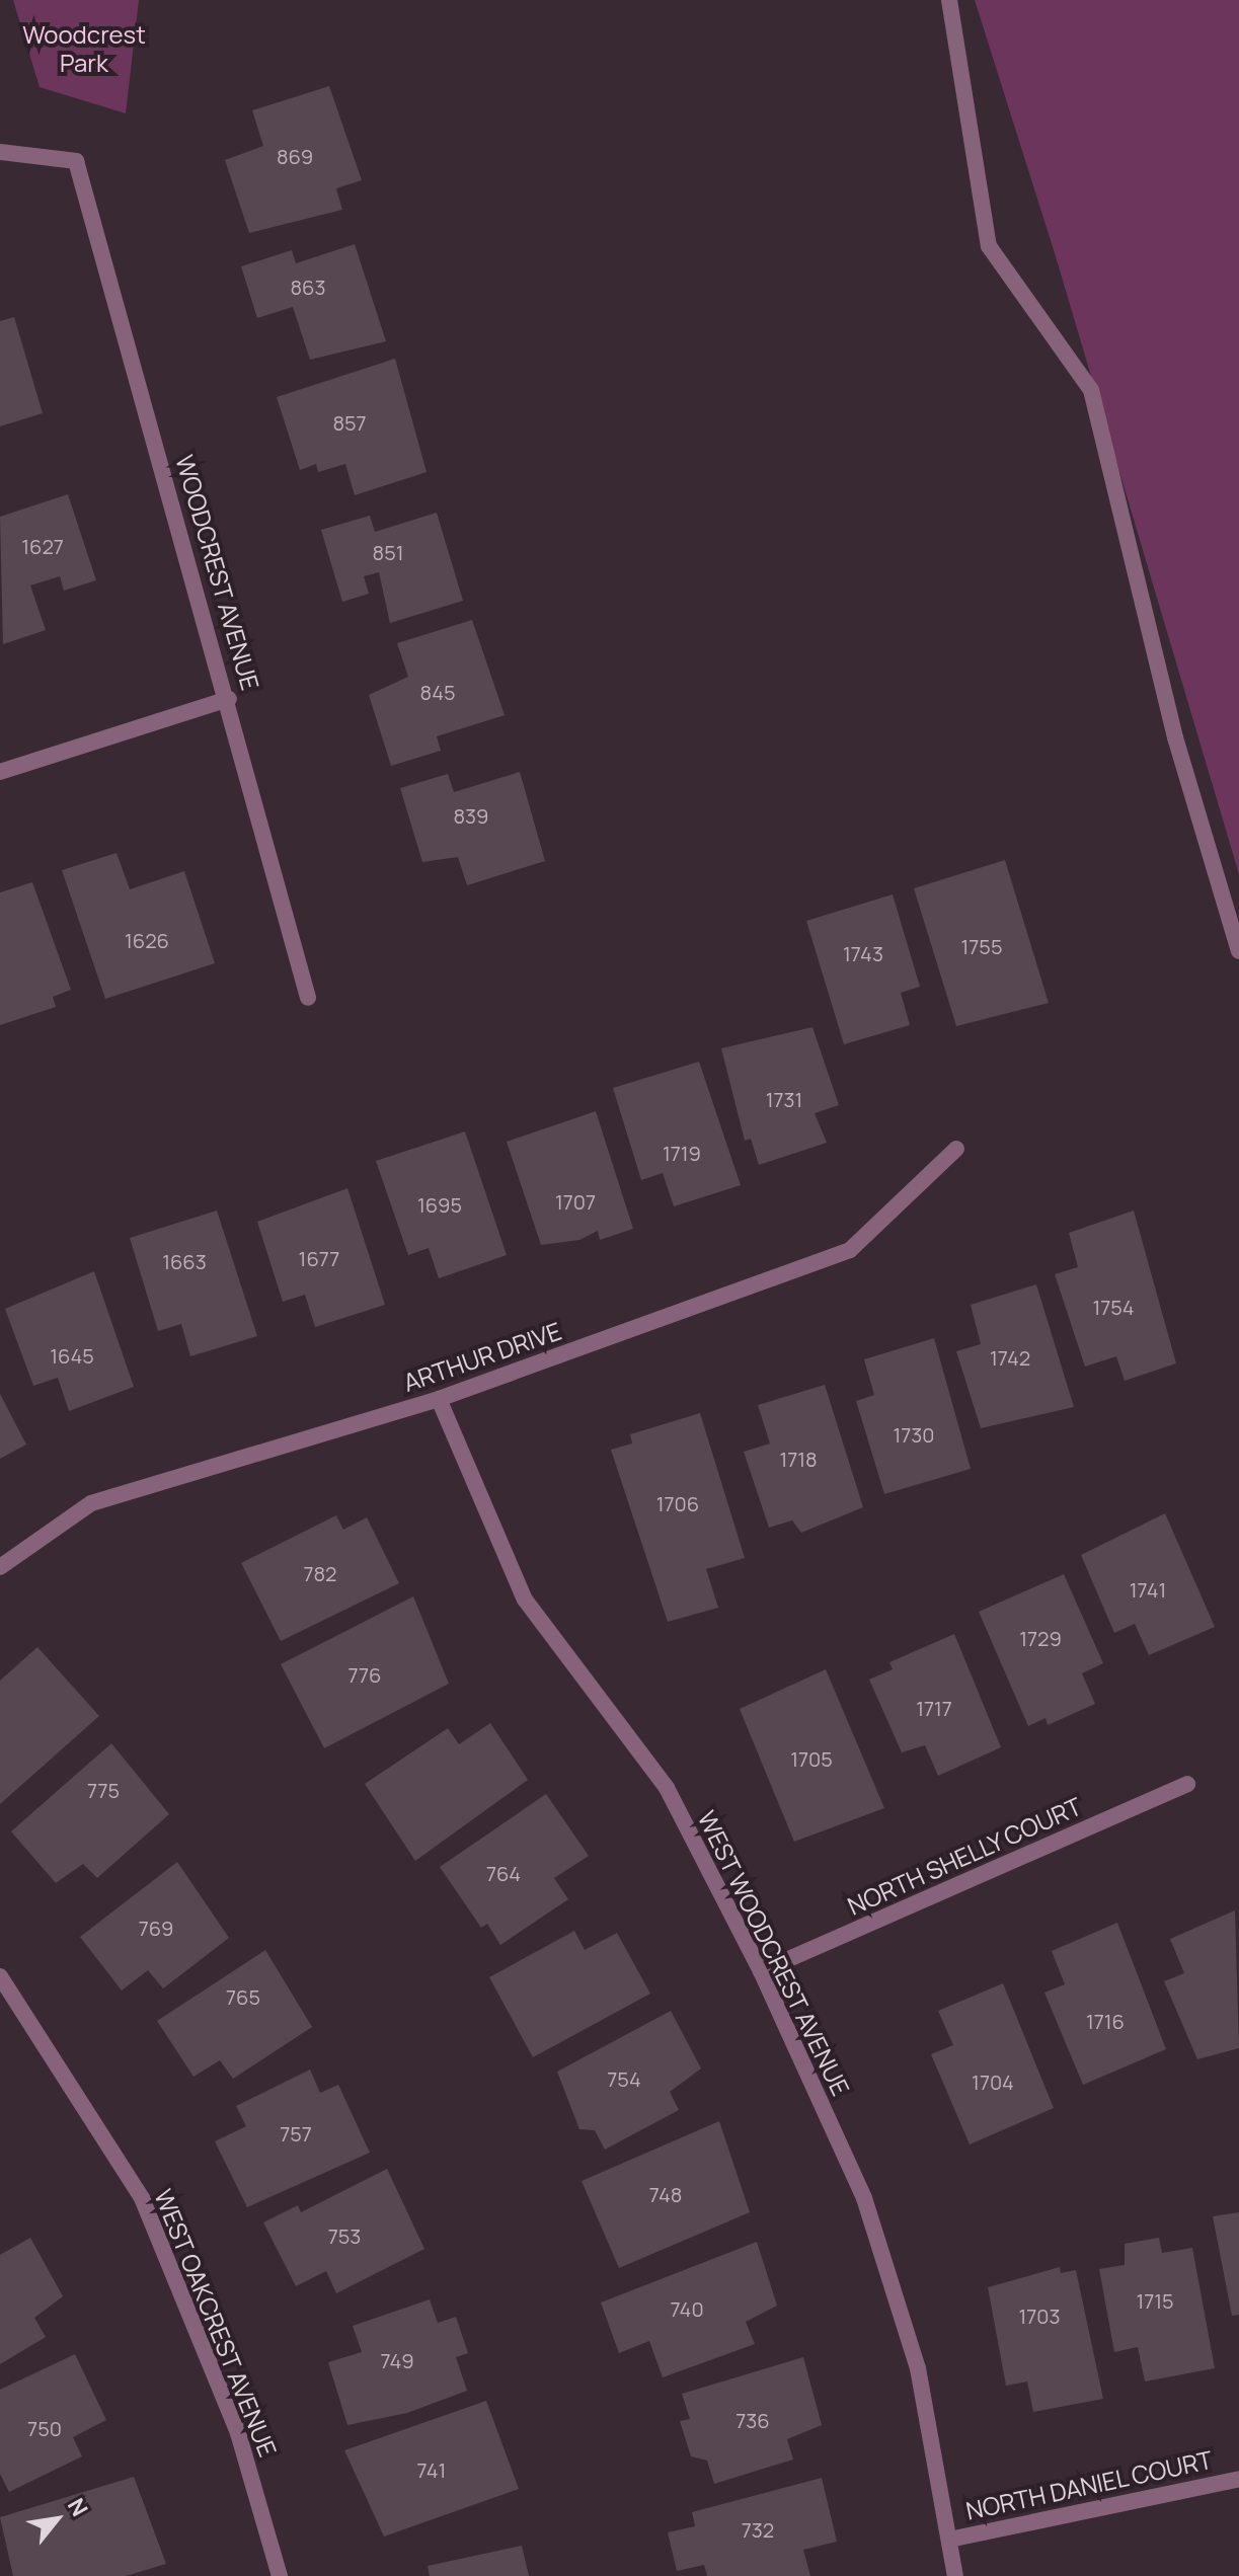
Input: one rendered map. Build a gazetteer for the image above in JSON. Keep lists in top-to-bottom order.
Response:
{
  "streets": {
    "street": [
      "WOODCREST AVENUE",
      "ARTHUR DRIVE",
      "NORTH SHELLY COURT",
      "WEST WOODCREST AVENUE",
      "WEST OAKCREST AVENUE",
      "NORTH DANIEL COURT"
    ]
  },
  "crossings": [
    ["ARTHUR DRIVE", "WEST WOODCREST AVENUE"],
    ["NORTH SHELLY COURT", "WEST WOODCREST AVENUE"],
    ["WEST WOODCREST AVENUE", "NORTH DANIEL COURT"]
  ],
  "parks": ["Woodcrest Park"],
  "house_numbers": [
    "869",
    "863",
    "857",
    "1627",
    "851",
    "845",
    "839",
    "1626",
    "1755",
    "1743",
    "1731",
    "1719",
    "1707",
    "1695",
    "1677",
    "1663",
    "1754",
    "1645",
    "1742",
    "1730",
    "1718",
    "1706",
    "782",
    "1741",
    "1729",
    "776",
    "1717",
    "1705",
    "775",
    "764",
    "769",
    "765",
    "1716",
    "754",
    "1704",
    "757",
    "748",
    "753",
    "1715",
    "740",
    "1703",
    "749",
    "736",
    "750",
    "741",
    "732"
  ],
  "north": "top right"
}
